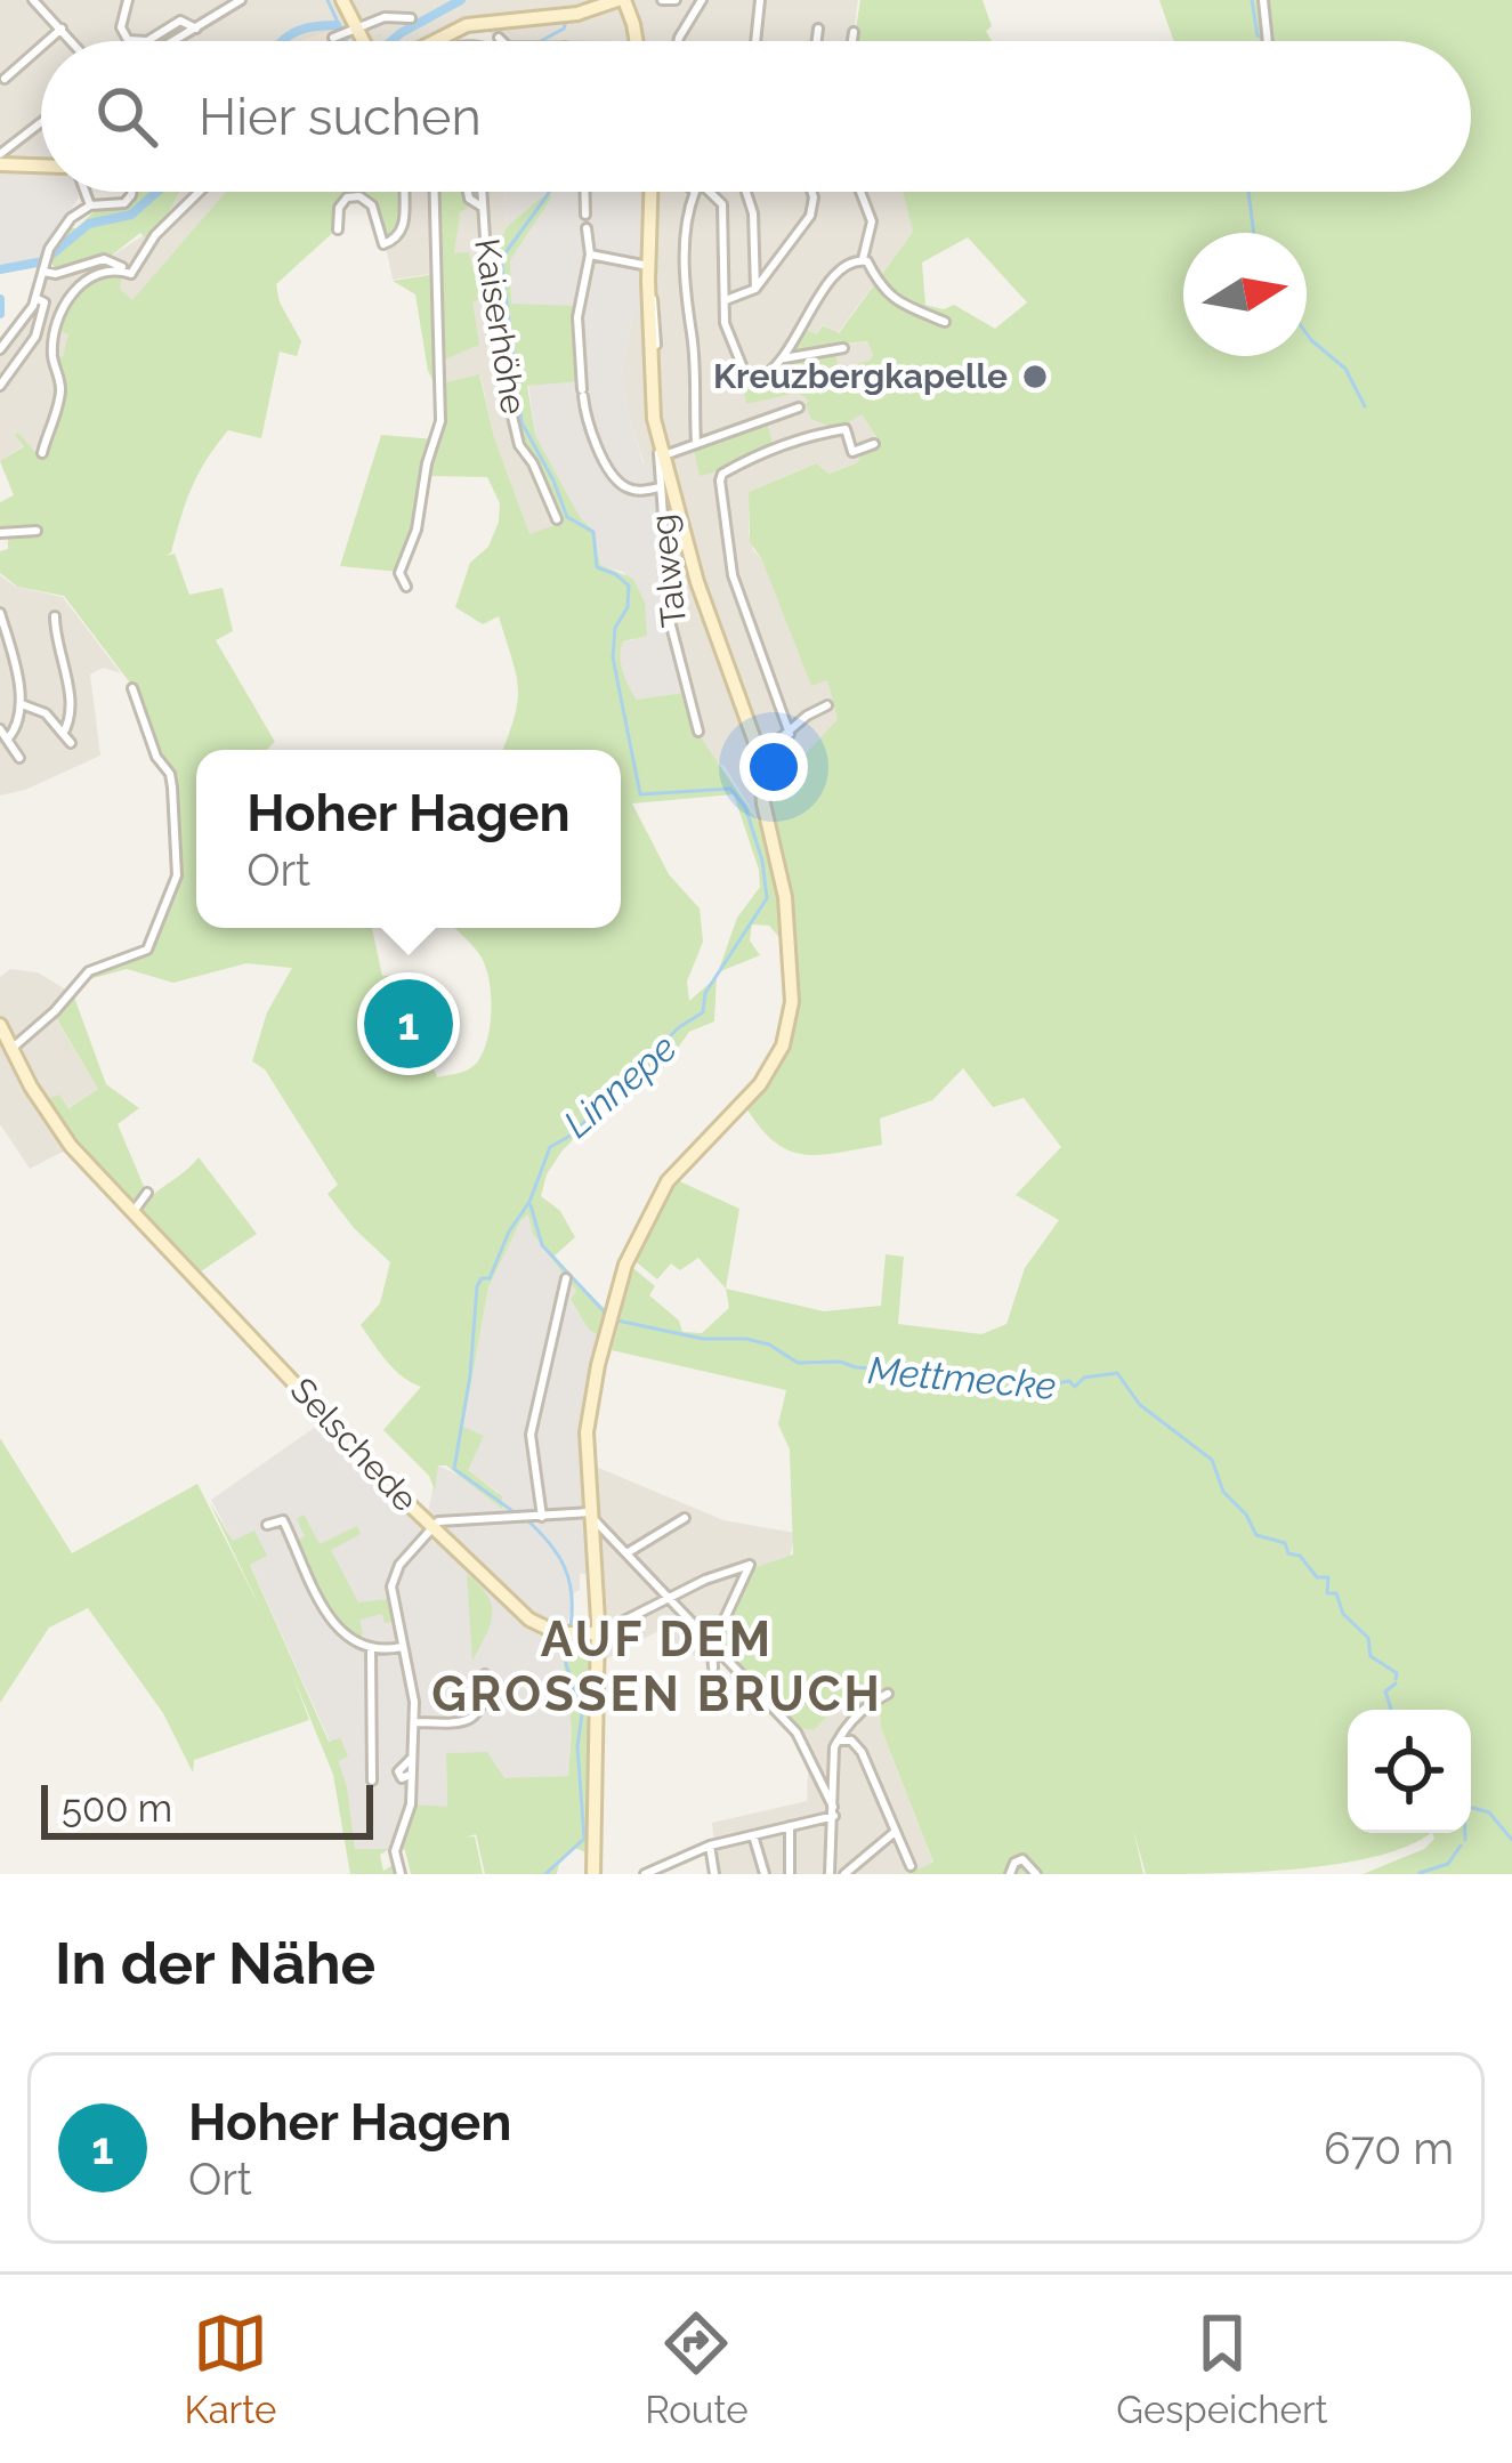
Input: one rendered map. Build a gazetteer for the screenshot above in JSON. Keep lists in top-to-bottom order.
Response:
{
  "streets": {
    "main road": ["Selschede"],
    "street": ["Kaiserhöhe", "Talweg"]
  },
  "districts": ["AUF DEM GROSSEN BRUCH"],
  "water": ["Linnepe", "Mettmecke"],
  "places": ["Kreuzbergkapelle"],
  "scale_bar": "500 m",
  "north": "right",
  "page": {
    "search": "Hier suchen",
    "popup": ["Hoher Hagen", "Ort"],
    "pins": "1",
    "scale": "500 m",
    "heading": "In der Nähe",
    "list": [
      {
        "mark": "1",
        "name": "Hoher Hagen",
        "note": "Ort",
        "value": "670 m"
      }
    ],
    "nav": ["Karte", "Route", "Gespeichert"]
  }
}
